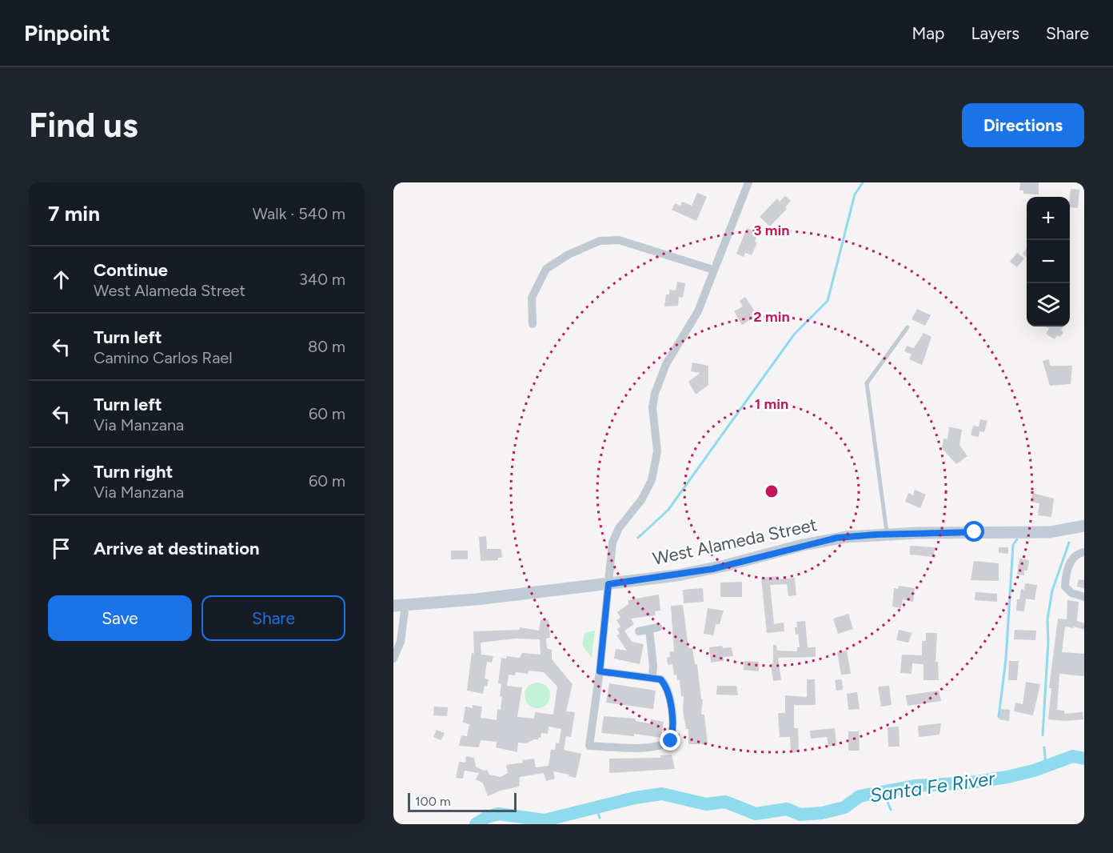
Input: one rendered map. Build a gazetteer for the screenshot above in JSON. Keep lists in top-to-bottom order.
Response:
{
  "streets": {
    "street": ["West Alameda Street"]
  },
  "water": ["Santa Fe River"],
  "scale_bar": "100 m",
  "page": {
    "header": "Pinpoint",
    "nav": ["Map", "Layers", "Share"],
    "buttons": [
      "Directions",
      ["Save", "Share"]
    ],
    "title": "Find us",
    "heading": ["7 min", "Walk · 540 m"],
    "map_buttons": ["+", "−"],
    "list": [
      ["Continue", "West Alameda Street", "340 m"],
      ["Turn left", "Camino Carlos Rael", "80 m"],
      ["Turn left", "Via Manzana", "60 m"],
      ["Turn right", "Via Manzana", "60 m"],
      "Arrive at destination"
    ],
    "scale": "100 m"
  },
  "rings": ["3 min", "2 min", "1 min"]
}
